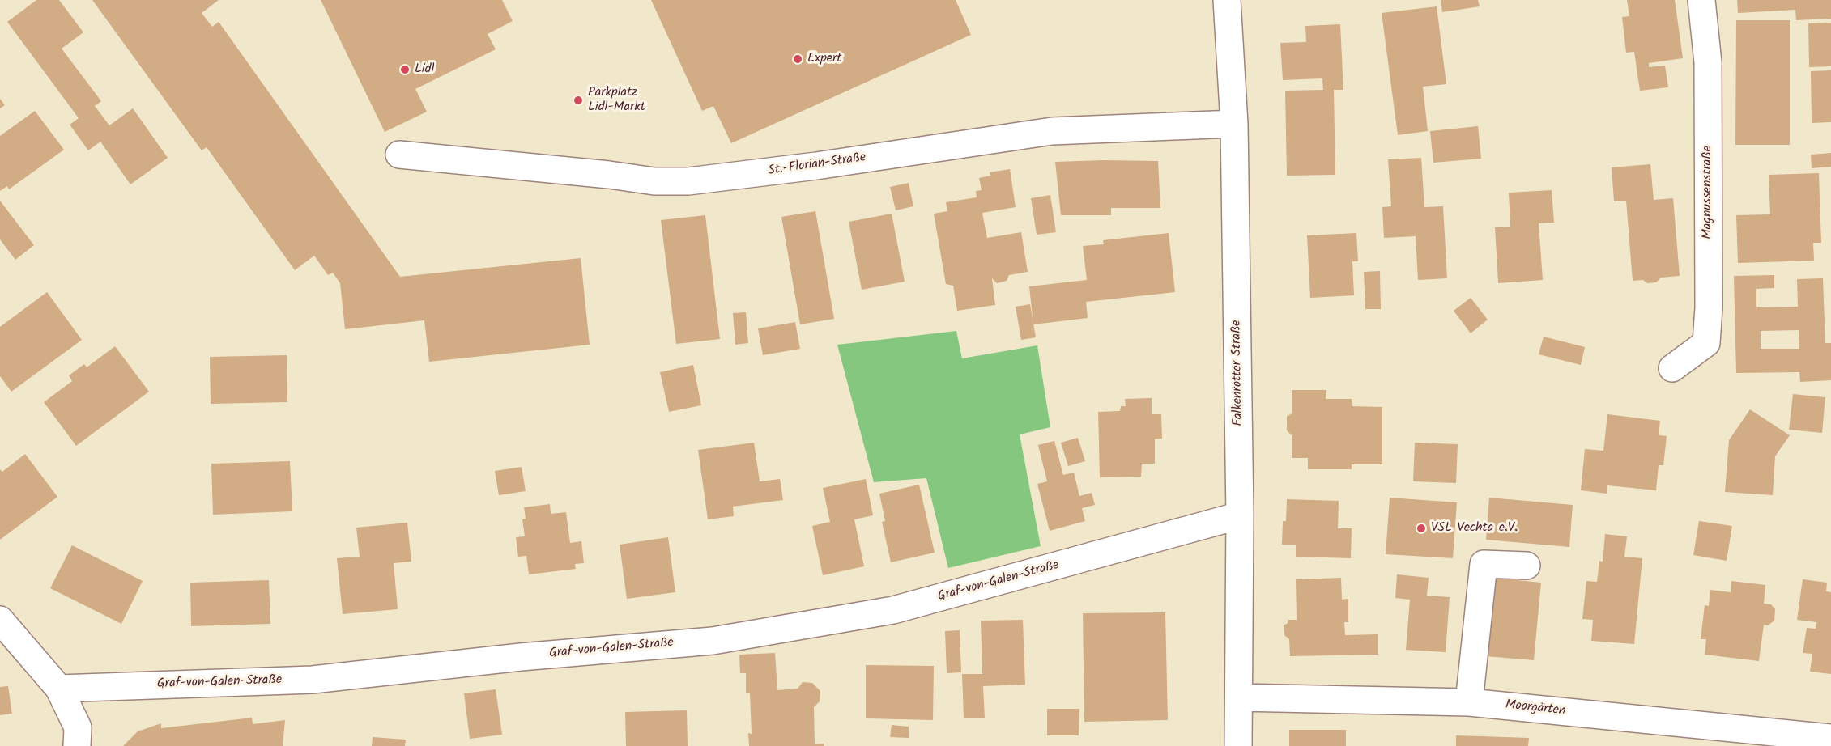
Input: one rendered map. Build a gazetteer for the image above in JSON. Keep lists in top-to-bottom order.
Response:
{
  "streets": {
    "street": [
      "St.-Florian-Straße",
      "Magnussenstraße",
      "Falkenrotter Straße",
      "Graf-von-Galen-Straße",
      "Moorgärten"
    ]
  },
  "crossings": [
    ["St.-Florian-Straße", "Falkenrotter Straße"],
    ["Falkenrotter Straße", "Graf-von-Galen-Straße"],
    ["Falkenrotter Straße", "Moorgärten"]
  ],
  "places": [
    "Expert",
    "Lidl",
    "Parkplatz Lidl-Markt",
    "VSL Vechta e.V."
  ]
}
